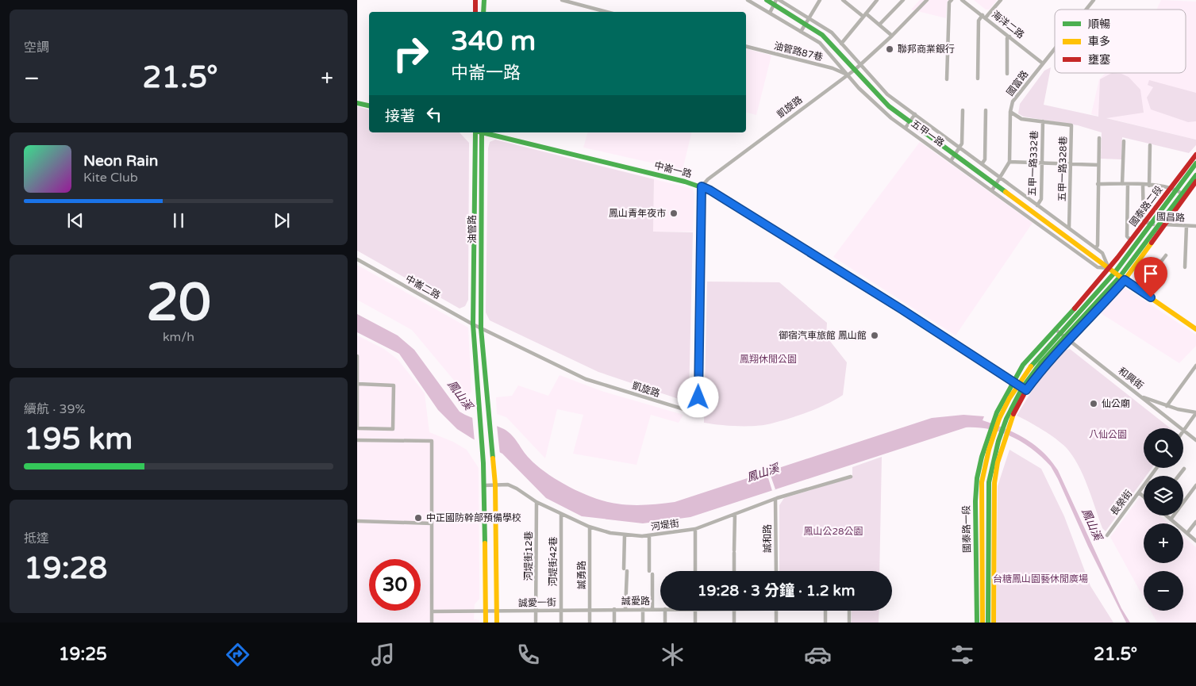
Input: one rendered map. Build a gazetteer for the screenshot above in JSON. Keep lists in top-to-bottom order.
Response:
{
  "streets": {
    "street": [
      "海洋二路",
      "油管路87巷",
      "國富路",
      "凱旋路",
      "五甲一路",
      "五甲一路332巷",
      "五甲一路328巷",
      "中崙一路",
      "國泰路二段",
      "國昌路",
      "油管路",
      "中崙二路",
      "和興街",
      "長榮街",
      "河堤街",
      "國泰路一段",
      "誠和路",
      "河堤街12巷",
      "河堤街42巷",
      "誠勇路",
      "誠愛路",
      "誠愛一街"
    ]
  },
  "crossings": [
    ["海洋二路", "國富路"],
    ["油管路87巷", "凱旋路"],
    ["油管路87巷", "五甲一路"],
    ["國富路", "五甲一路328巷"],
    ["凱旋路", "五甲一路"],
    ["凱旋路", "中崙一路"],
    ["凱旋路", "油管路"],
    ["凱旋路", "中崙二路"],
    ["五甲一路", "五甲一路332巷"],
    ["五甲一路", "五甲一路328巷"],
    ["五甲一路", "國泰路二段"],
    ["五甲一路332巷", "五甲一路328巷"],
    ["國泰路二段", "國昌路"],
    ["油管路", "中崙二路"],
    ["河堤街", "誠和路"],
    ["河堤街", "河堤街12巷"],
    ["河堤街", "河堤街42巷"],
    ["河堤街", "誠勇路"],
    ["河堤街12巷", "誠愛一街"],
    ["河堤街42巷", "誠愛一街"],
    ["誠勇路", "誠愛路"],
    ["誠勇路", "誠愛一街"],
    ["誠愛路", "誠愛一街"]
  ],
  "water": ["鳳山溪"],
  "parks": [
    "鳳翔休閒公園",
    "八仙公園",
    "鳳山公28公園",
    "台糖鳳山園藝休閒廣場"
  ],
  "places": [
    "聯邦商業銀行",
    "鳳山青年夜市",
    "御宿汽車旅館 鳳山館",
    "仙公廟",
    "中正國防幹部預備學校"
  ],
  "legend": ["順暢", "車多", "壅塞"],
  "page": {
    "tile": [
      "空調",
      ["20", "km/h"],
      ["續航 · 39%", "195 km"],
      ["抵達", "19:28"]
    ],
    "turn": ["340 m", "中崙一路"],
    "heat": ["−", "21.5°", "+"],
    "then": "接著",
    "song": ["Neon Rain", "Kite Club"],
    "map_buttons": ["+", "−"],
    "limit": "30",
    "trip": "19:28 · 3 分鐘 · 1.2 km",
    "tabs": ["19:25", "21.5°"]
  }
}
